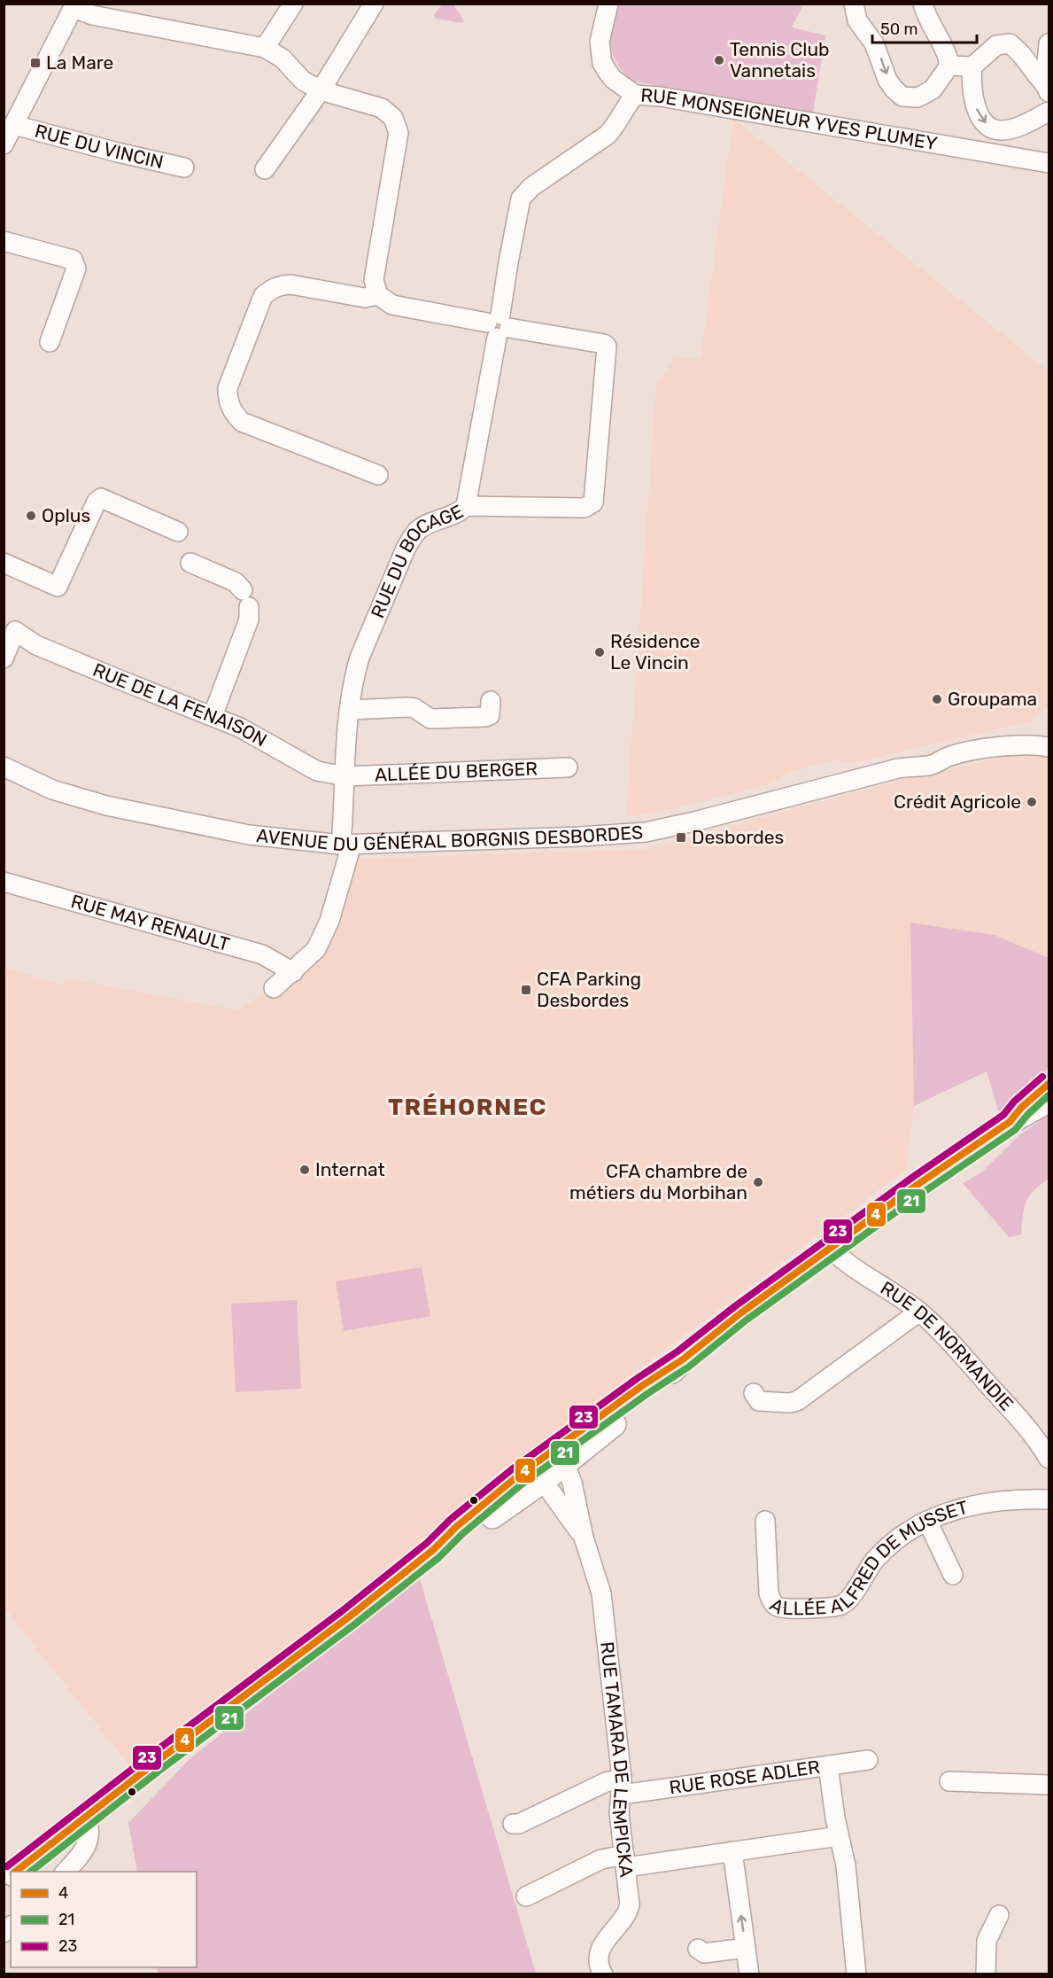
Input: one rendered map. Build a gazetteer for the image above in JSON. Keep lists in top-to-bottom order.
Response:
{
  "streets": {
    "street": [
      "RUE MONSEIGNEUR YVES PLUMEY",
      "RUE DU VINCIN",
      "RUE DU BOCAGE",
      "RUE DE LA FENAISON",
      "ALLÉE DU BERGER",
      "AVENUE DU GÉNÉRAL BORGNIS DESBORDES",
      "RUE MAY RENAULT",
      "RUE DE NORMANDIE",
      "ALLÉE ALFRED DE MUSSET",
      "RUE TAMARA DE LEMPICKA",
      "RUE ROSE ADLER"
    ]
  },
  "crossings": [
    ["RUE DU BOCAGE", "RUE DE LA FENAISON"],
    ["RUE DU BOCAGE", "ALLÉE DU BERGER"],
    ["RUE DU BOCAGE", "AVENUE DU GÉNÉRAL BORGNIS DESBORDES"],
    ["RUE DU BOCAGE", "RUE MAY RENAULT"],
    ["RUE DE LA FENAISON", "ALLÉE DU BERGER"],
    ["RUE TAMARA DE LEMPICKA", "RUE ROSE ADLER"]
  ],
  "districts": ["TRÉHORNEC"],
  "places": {
    "other": [
      "Tennis Club Vannetais",
      "Oplus",
      "Résidence Le Vincin",
      "Groupama",
      "Crédit Agricole",
      "Internat",
      "CFA chambre de métiers du Morbihan"
    ],
    "transit": ["La Mare", "Desbordes", "CFA Parking Desbordes"]
  },
  "lines": ["transit line 23", "transit line 4", "transit line 21"],
  "legend": ["4", "21", "23"],
  "scale_bar": "50 m"
}
